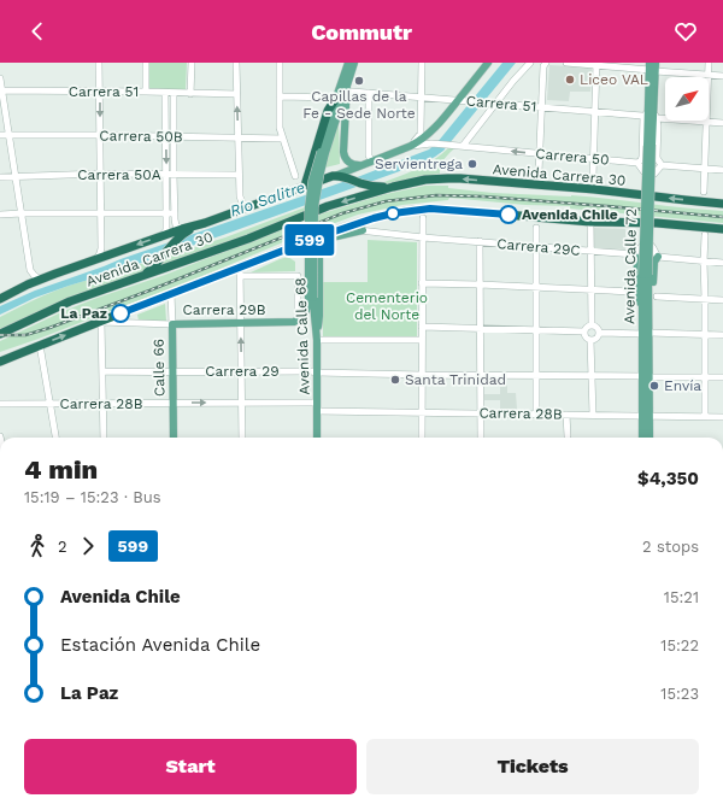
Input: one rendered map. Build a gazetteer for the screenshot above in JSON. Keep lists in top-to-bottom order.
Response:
{
  "streets": {
    "highway": ["Avenida Carrera 30"],
    "main road": [
      "Avenida Calle 72",
      "Carrera 29B",
      "Avenida Calle 68",
      "Calle 66"
    ],
    "street": [
      "Carrera 51",
      "Carrera 50B",
      "Carrera 50",
      "Carrera 50A",
      "Carrera 29C",
      "Carrera 29",
      "Carrera 28B"
    ]
  },
  "crossings": [
    ["Carrera 51", "Avenida Carrera 30"],
    ["Carrera 51", "Avenida Calle 72"],
    ["Carrera 50", "Avenida Carrera 30"],
    ["Avenida Calle 72", "Carrera 29"],
    ["Avenida Calle 72", "Carrera 28B"],
    ["Carrera 29B", "Calle 66"],
    ["Avenida Calle 68", "Carrera 29"],
    ["Avenida Calle 68", "Carrera 28B"],
    ["Calle 66", "Carrera 29"],
    ["Calle 66", "Carrera 28B"]
  ],
  "one_way": ["Avenida Carrera 30"],
  "water": ["Río Salitre"],
  "parks": ["Cementerio del Norte"],
  "places": [
    "Liceo VAL",
    "Capillas de la Fe - Sede Norte",
    "Servientrega",
    "Avenida Chile",
    "La Paz",
    "Santa Trinidad",
    "Envía"
  ],
  "lines": ["bus line 599"],
  "north": "top right",
  "page": {
    "header": "Commutr",
    "on_map": "599",
    "heading": ["4 min", "15:19 – 15:23 · Bus", "$4,350"],
    "legs": ["2", "599", "2 stops"],
    "list": [
      {
        "name": "Avenida Chile",
        "value": "15:21"
      },
      {
        "name": "Estación Avenida Chile",
        "value": "15:22"
      },
      {
        "name": "La Paz",
        "value": "15:23"
      }
    ],
    "buttons": ["Start", "Tickets"]
  }
}
